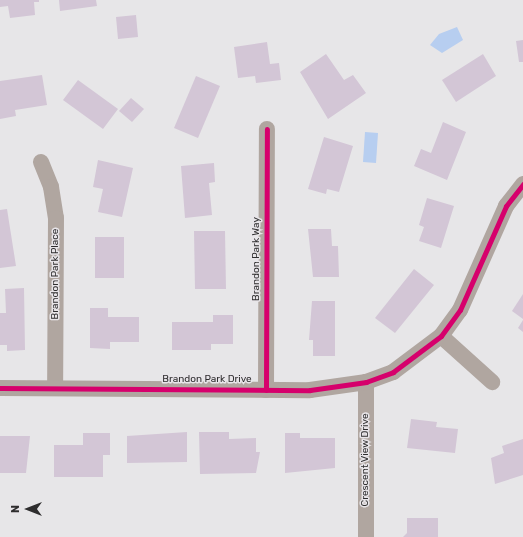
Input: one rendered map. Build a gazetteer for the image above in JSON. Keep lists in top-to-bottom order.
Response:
{
  "streets": {
    "street": [
      "Brandon Park Way",
      "Brandon Park Place",
      "Brandon Park Drive",
      "Crescent View Drive"
    ]
  },
  "crossings": [
    ["Brandon Park Way", "Brandon Park Drive"],
    ["Brandon Park Place", "Brandon Park Drive"],
    ["Brandon Park Drive", "Crescent View Drive"]
  ],
  "north": "left"
}
